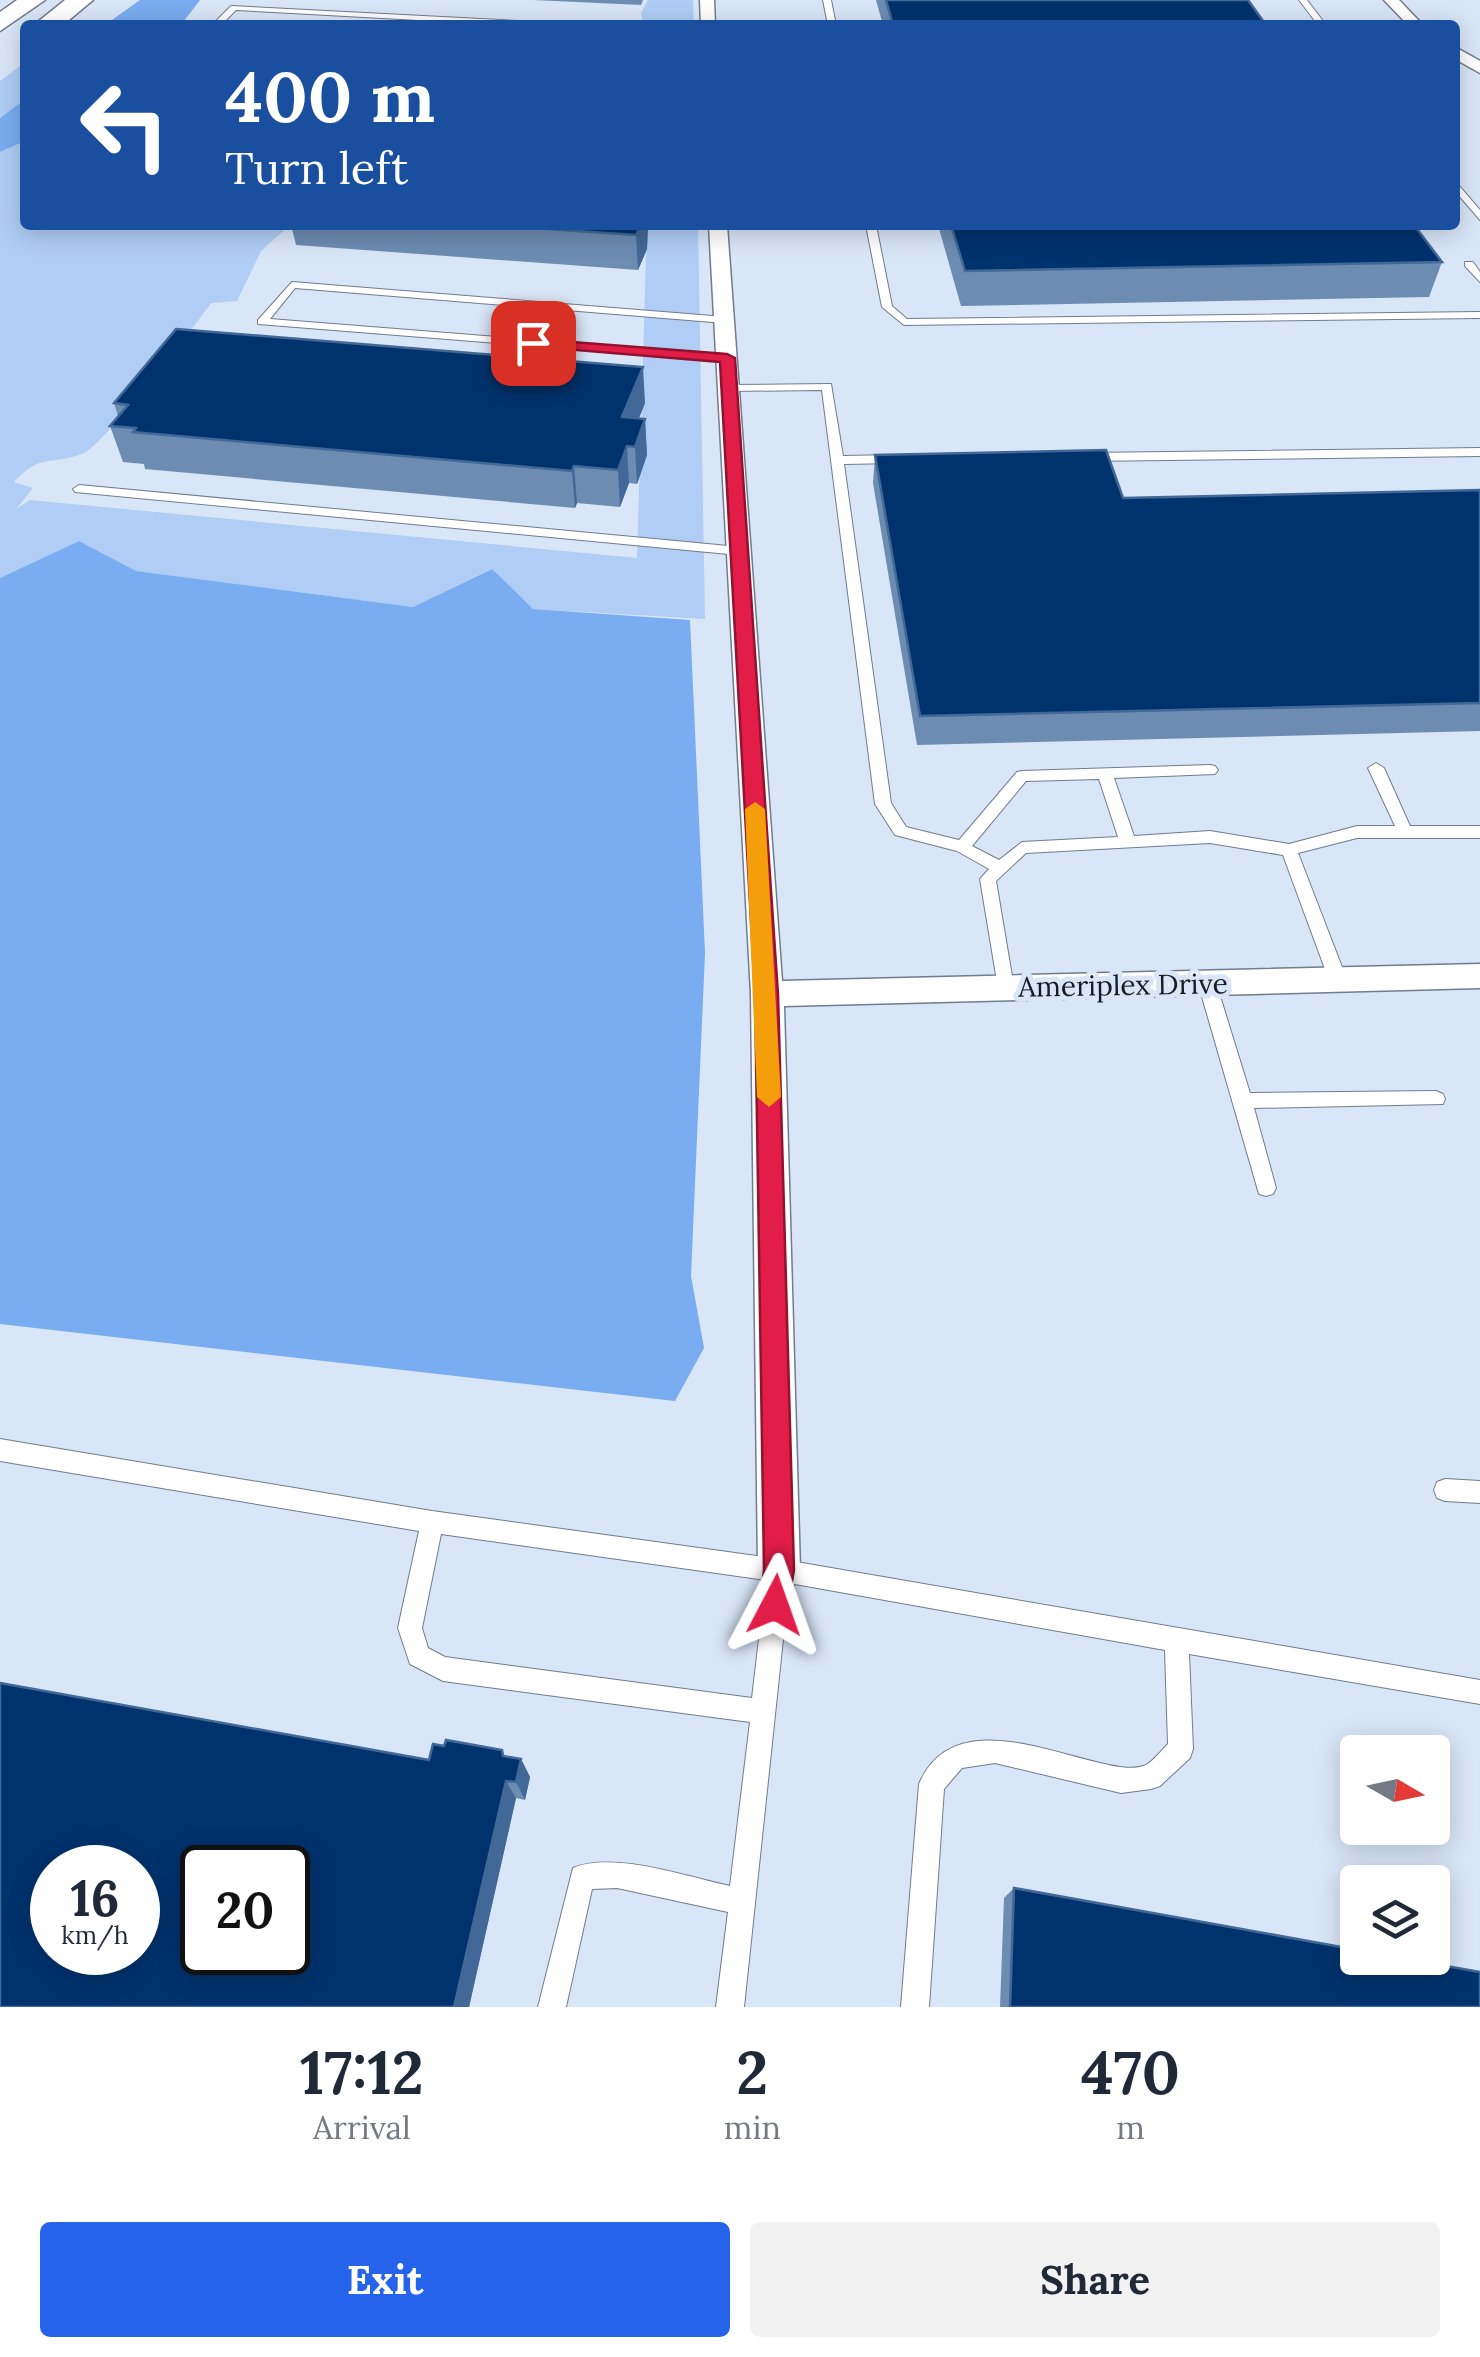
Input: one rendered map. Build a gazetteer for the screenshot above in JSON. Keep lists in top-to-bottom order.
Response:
{
  "streets": {
    "street": ["Ameriplex Drive"]
  },
  "north": "right",
  "page": {
    "turn": ["400 m", "Turn left"],
    "speed": "16 km/h",
    "limit": "20",
    "eta": [
      "17:12",
      "Arrival",
      "2",
      "min",
      "470",
      "m"
    ],
    "buttons": ["Exit", "Share"]
  }
}
